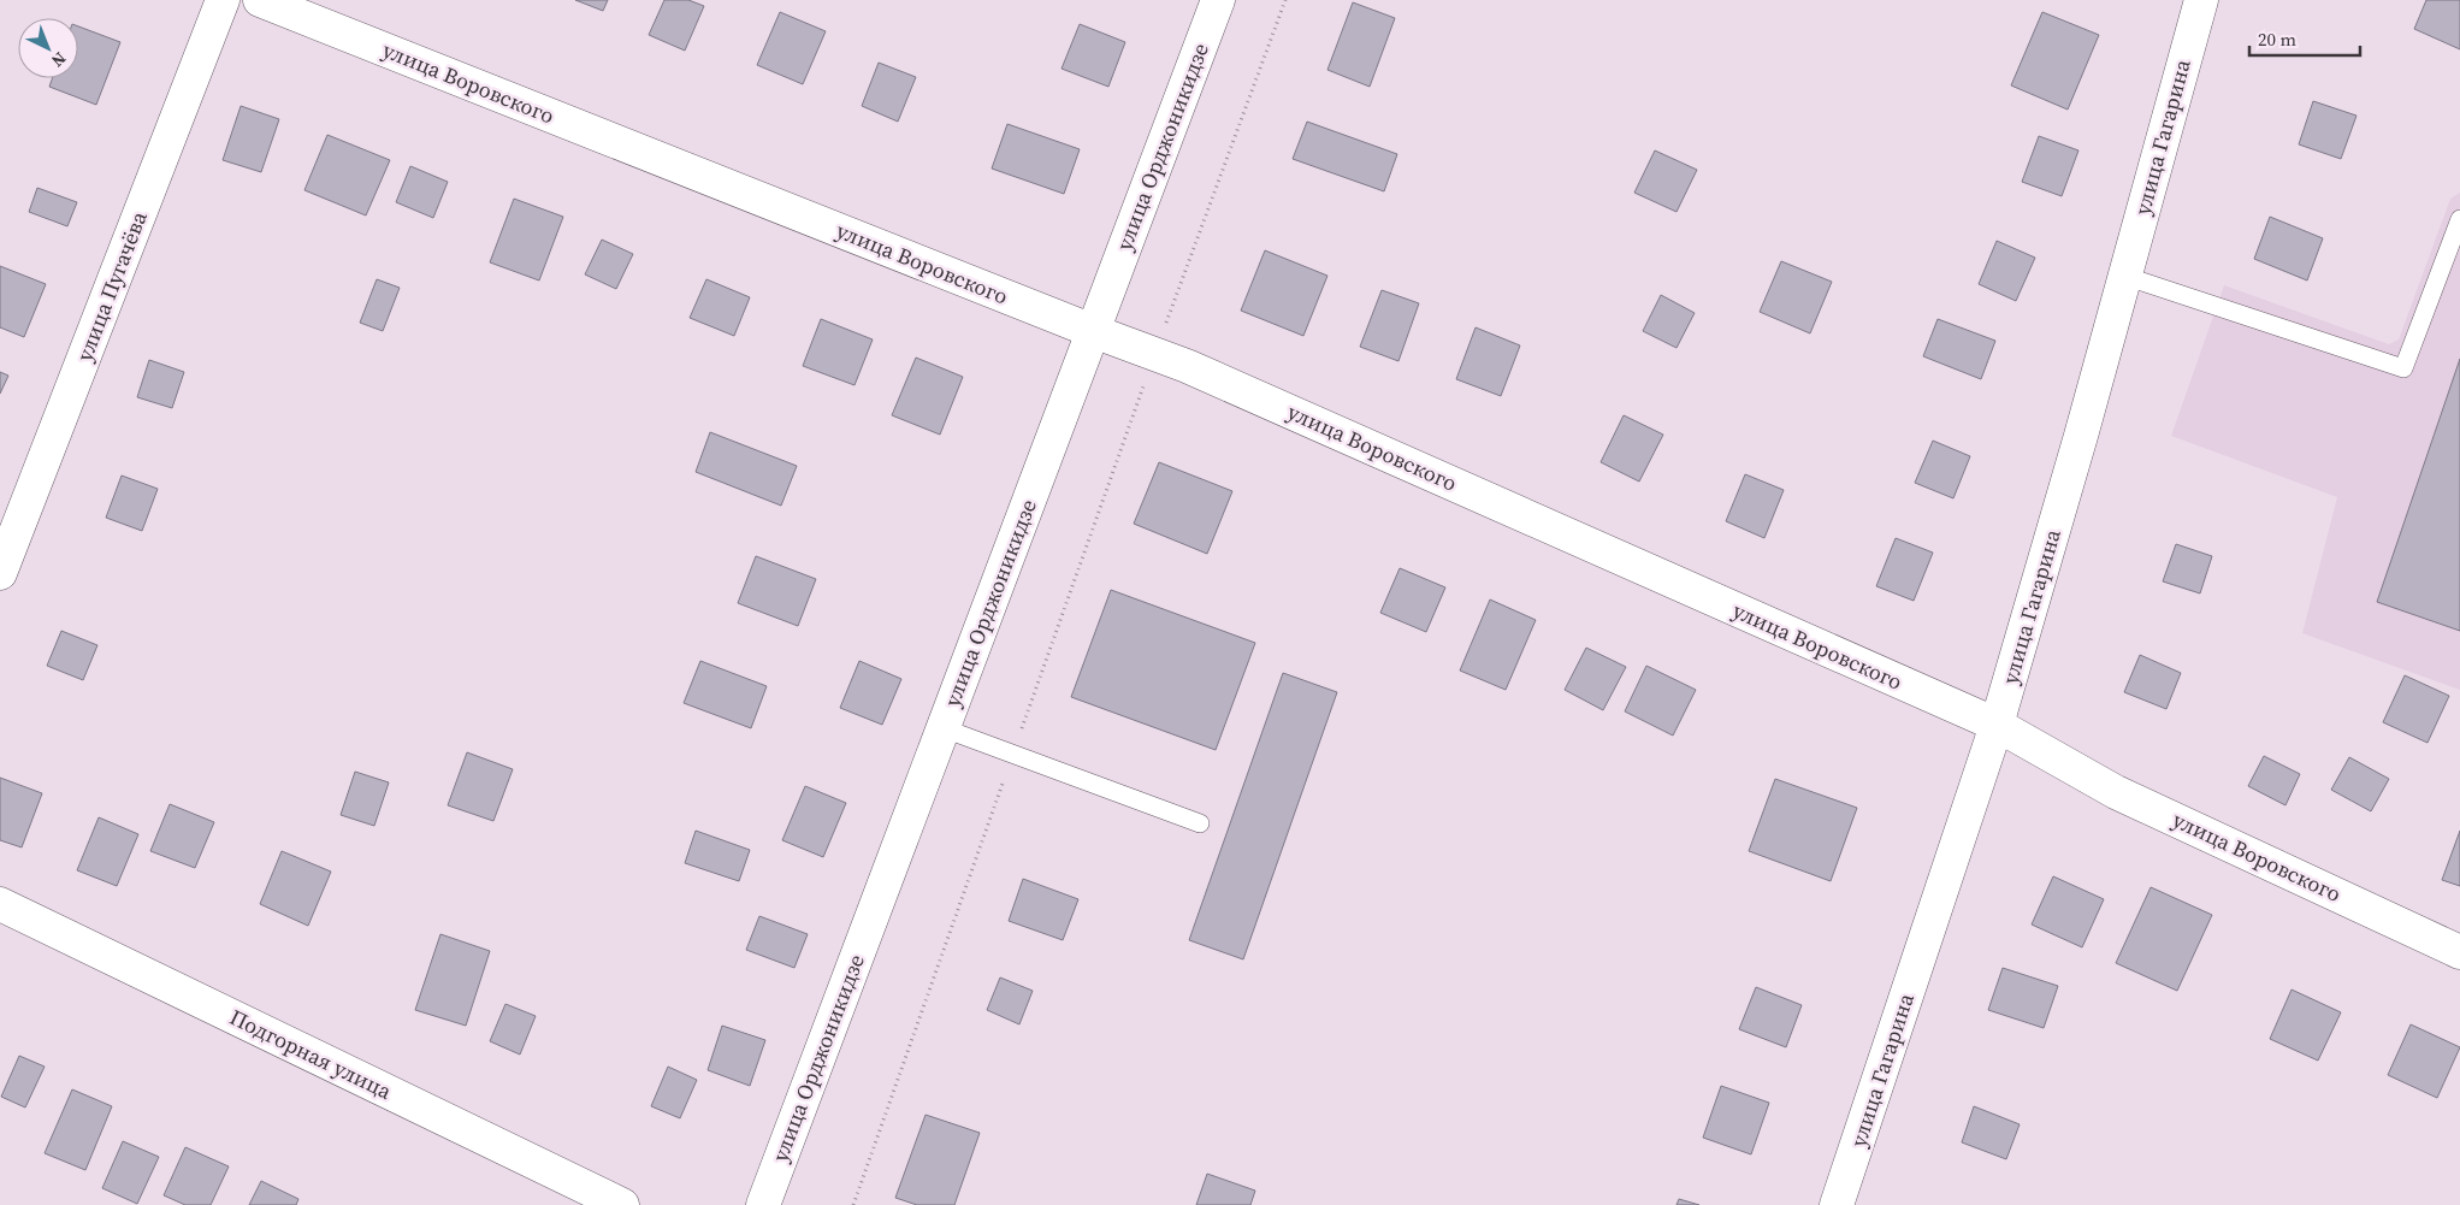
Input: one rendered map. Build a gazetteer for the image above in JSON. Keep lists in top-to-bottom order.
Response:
{
  "streets": {
    "street": [
      "улица Воровского",
      "улица Гагарина",
      "улица Орджоникидзе",
      "улица Пугачёва",
      "Подгорная улица"
    ]
  },
  "crossings": [
    ["улица Воровского", "улица Гагарина"],
    ["улица Воровского", "улица Орджоникидзе"]
  ],
  "scale_bar": "20 m",
  "north": "bottom right"
}
